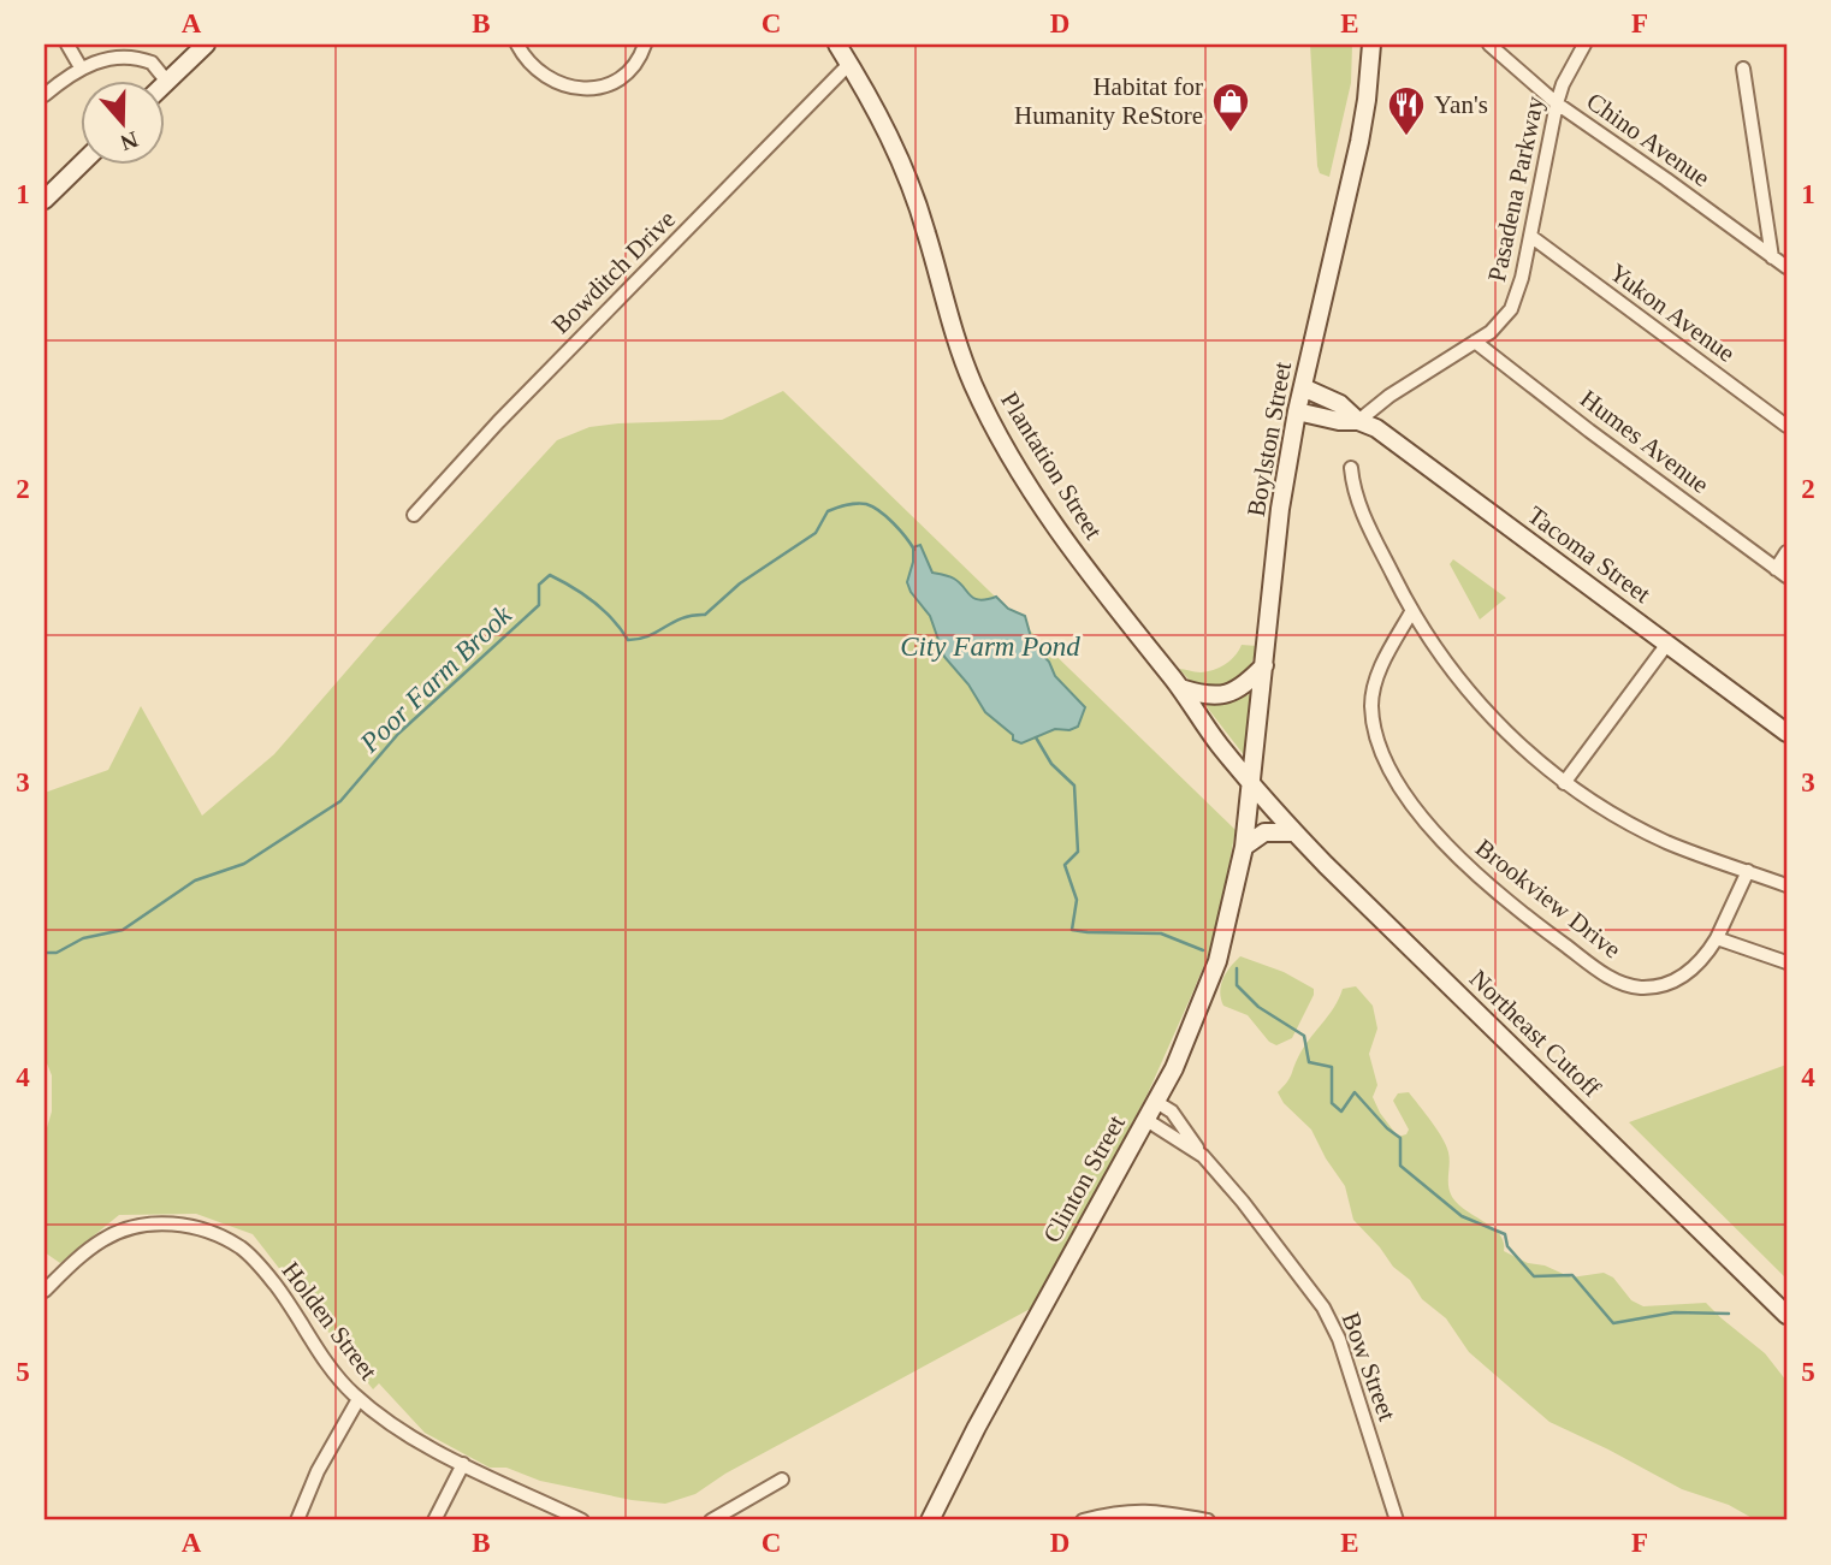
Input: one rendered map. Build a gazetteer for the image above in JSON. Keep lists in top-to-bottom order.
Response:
{
  "streets": {
    "main road": [
      "Boylston Street",
      "Plantation Street",
      "Tacoma Street",
      "Northeast Cutoff",
      "Clinton Street"
    ],
    "street": [
      "Chino Avenue",
      "Pasadena Parkway",
      "Bowditch Drive",
      "Yukon Avenue",
      "Humes Avenue",
      "Brookview Drive",
      "Holden Street",
      "Bow Street"
    ]
  },
  "crossings": [
    ["Chino Avenue", "Pasadena Parkway"],
    ["Pasadena Parkway", "Yukon Avenue"],
    ["Pasadena Parkway", "Humes Avenue"],
    ["Pasadena Parkway", "Tacoma Street"],
    ["Bowditch Drive", "Plantation Street"],
    ["Boylston Street", "Plantation Street"],
    ["Boylston Street", "Tacoma Street"],
    ["Boylston Street", "Northeast Cutoff"],
    ["Boylston Street", "Clinton Street"],
    ["Plantation Street", "Northeast Cutoff"],
    ["Clinton Street", "Bow Street"]
  ],
  "water": ["City Farm Pond", "Poor Farm Brook"],
  "places": {
    "shop": ["Habitat for Humanity ReStore"],
    "restaurant": ["Yan's"]
  },
  "north": "bottom",
  "grid": {
    "columns": [
      "A",
      "B",
      "C",
      "D",
      "E",
      "F"
    ],
    "rows": [
      "1",
      "2",
      "3",
      "4",
      "5"
    ]
  }
}
